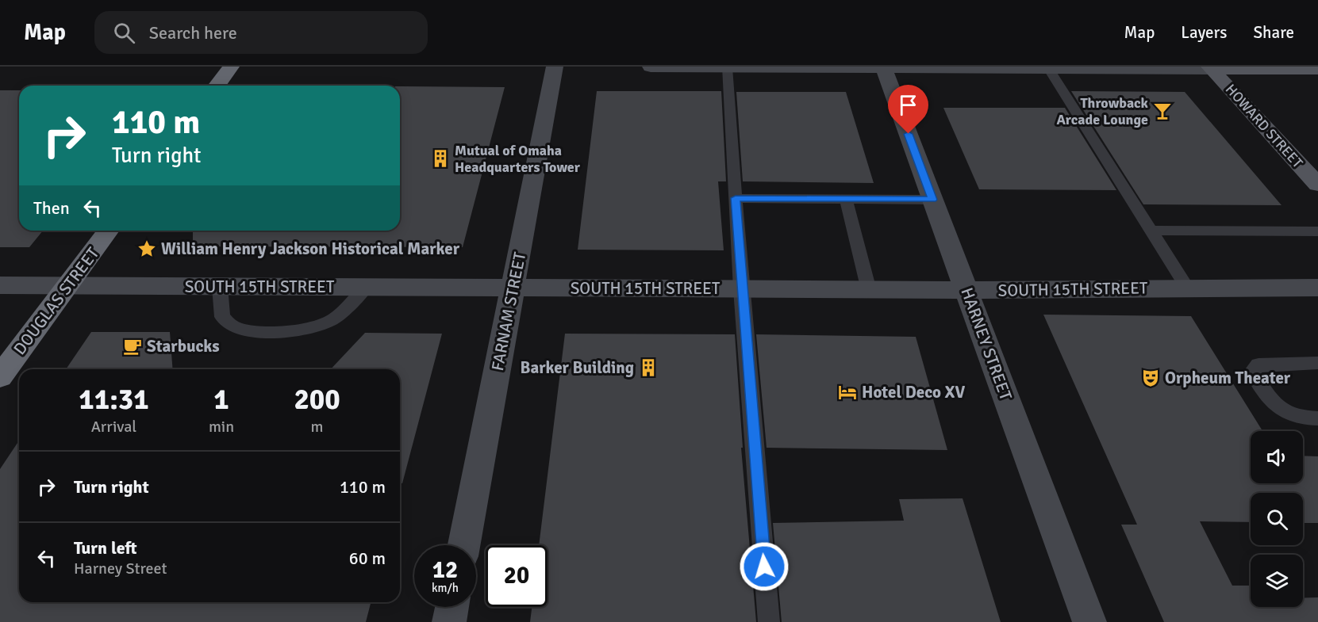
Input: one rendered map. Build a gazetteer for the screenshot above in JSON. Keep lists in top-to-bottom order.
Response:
{
  "streets": {
    "highway": ["DOUGLAS STREET"],
    "main road": [
      "HOWARD STREET",
      "SOUTH 15TH STREET",
      "FARNAM STREET",
      "HARNEY STREET"
    ]
  },
  "crossings": [
    ["SOUTH 15TH STREET", "DOUGLAS STREET"],
    ["SOUTH 15TH STREET", "FARNAM STREET"],
    ["SOUTH 15TH STREET", "HARNEY STREET"]
  ],
  "places": {
    "bar": ["Throwback Arcade Lounge"],
    "building": ["Mutual of Omaha Headquarters Tower", "Barker Building"],
    "place": ["William Henry Jackson Historical Marker"],
    "cafe": ["Starbucks"],
    "theatre": ["Orpheum Theater"],
    "hotel": ["Hotel Deco XV"]
  },
  "page": {
    "header": "Map",
    "search": "Search here",
    "nav": ["Map", "Layers", "Share"],
    "turn": ["110 m", "Turn right"],
    "then": "Then",
    "eta": [
      "11:31",
      "Arrival",
      "1",
      "min",
      "200",
      "m"
    ],
    "list": [
      {
        "name": "Turn right",
        "value": "110 m"
      },
      {
        "name": "Turn left",
        "note": "Harney Street",
        "value": "60 m"
      }
    ],
    "speed": "12 km/h",
    "limit": "20"
  }
}
